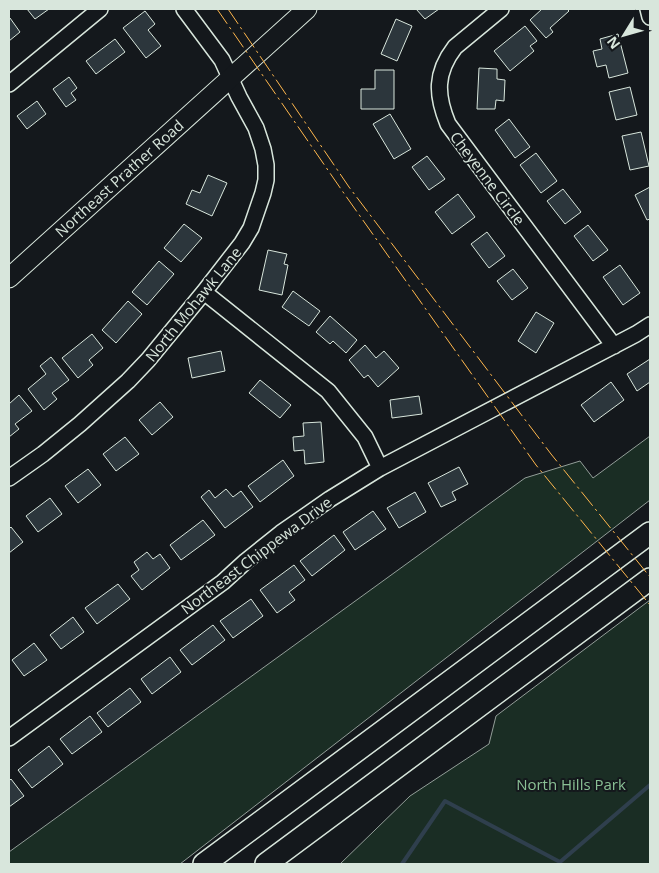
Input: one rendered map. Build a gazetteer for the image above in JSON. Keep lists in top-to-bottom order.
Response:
{
  "streets": {
    "main road": ["Northeast Prather Road"],
    "street": ["Cheyenne Circle", "North Mohawk Lane", "Northeast Chippewa Drive"]
  },
  "crossings": [
    ["Northeast Prather Road", "North Mohawk Lane"],
    ["Cheyenne Circle", "Northeast Chippewa Drive"]
  ],
  "parks": ["North Hills Park"],
  "north": "bottom left"
}
